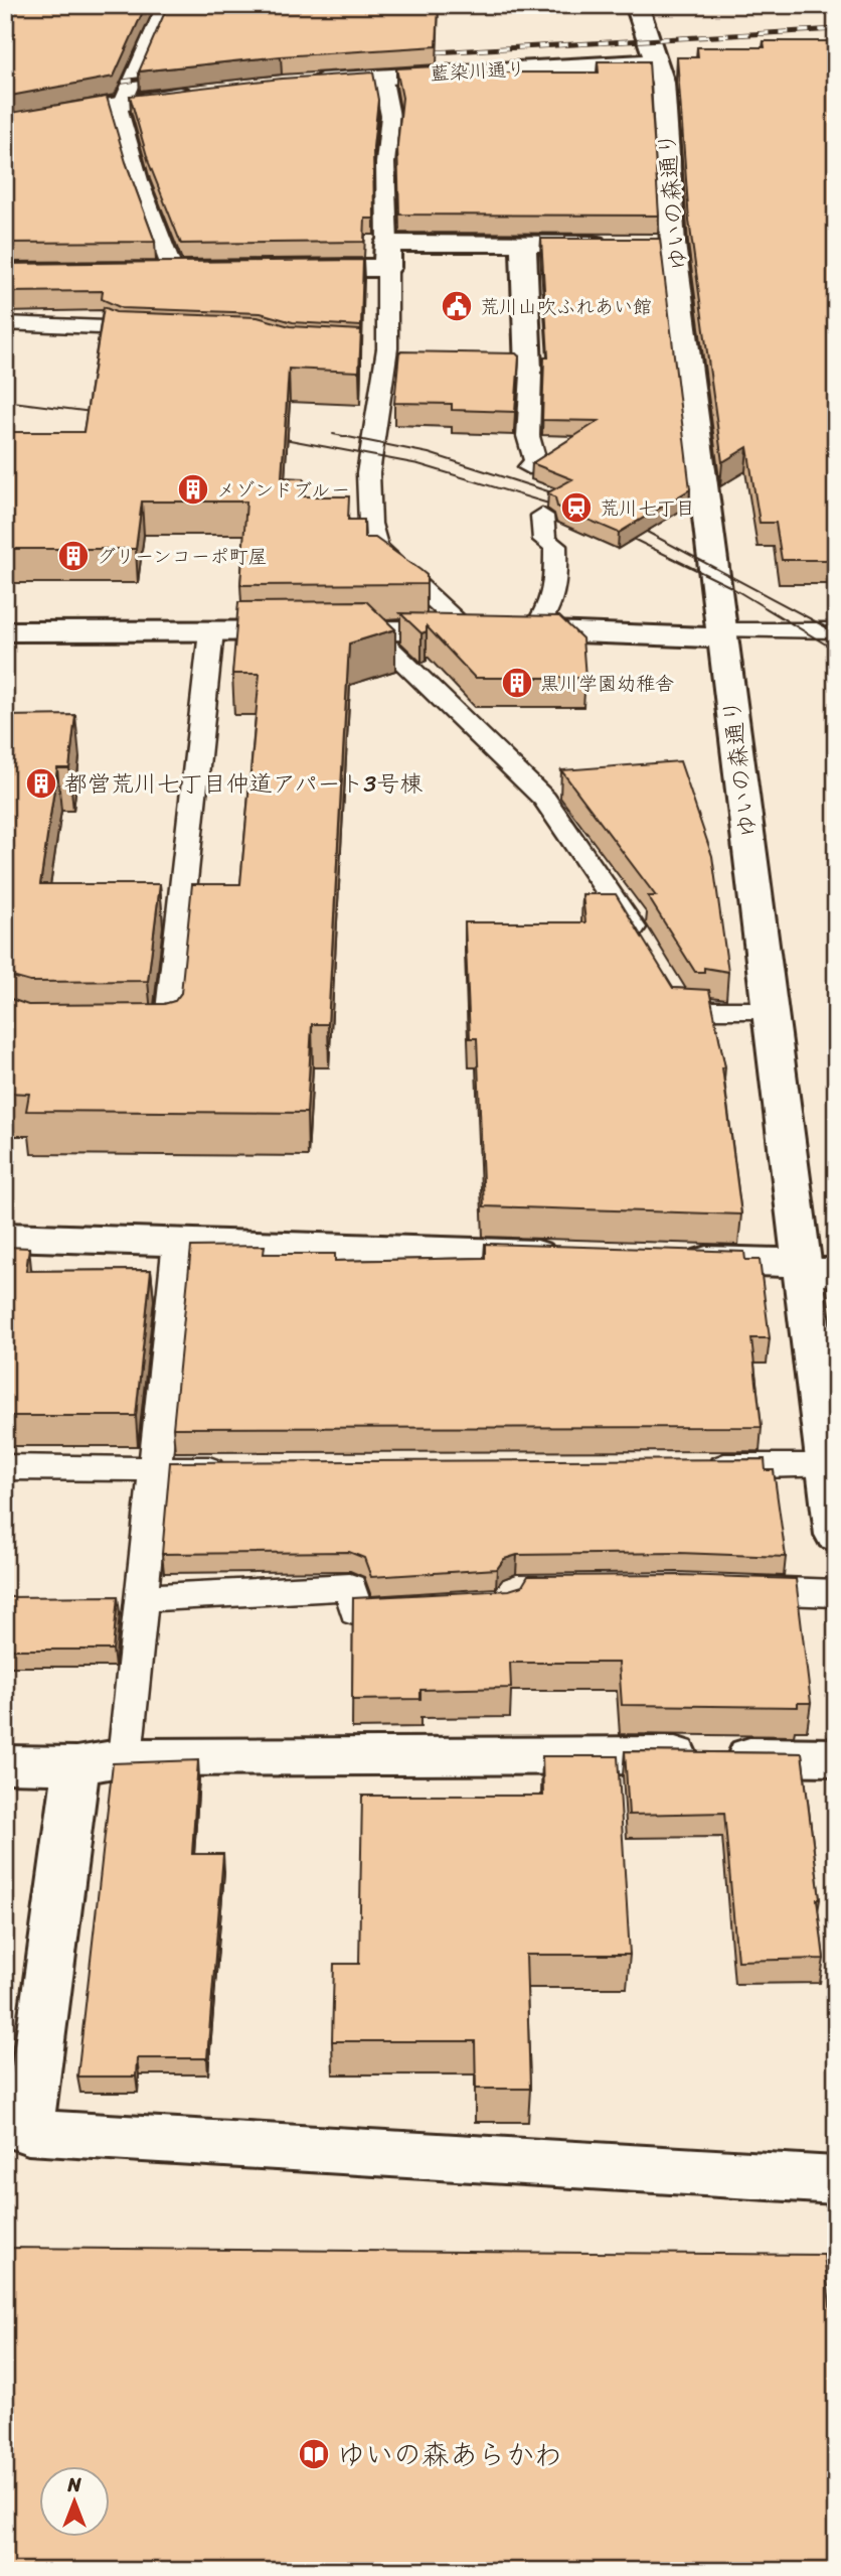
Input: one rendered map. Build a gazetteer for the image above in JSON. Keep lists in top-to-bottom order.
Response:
{
  "streets": {
    "street": ["藍染川通り", "ゆいの森通り"]
  },
  "crossings": [
    ["藍染川通り", "ゆいの森通り"]
  ],
  "places": {
    "public building": ["荒川山吹ふれあい館"],
    "building": [
      "メゾンドブルー",
      "グリーンコーポ町屋",
      "黒川学園幼稚舎",
      "都営荒川七丁目仲道アパート3号棟"
    ],
    "station": ["荒川七丁目"],
    "library": ["ゆいの森あらかわ"]
  },
  "north": "top"
}
